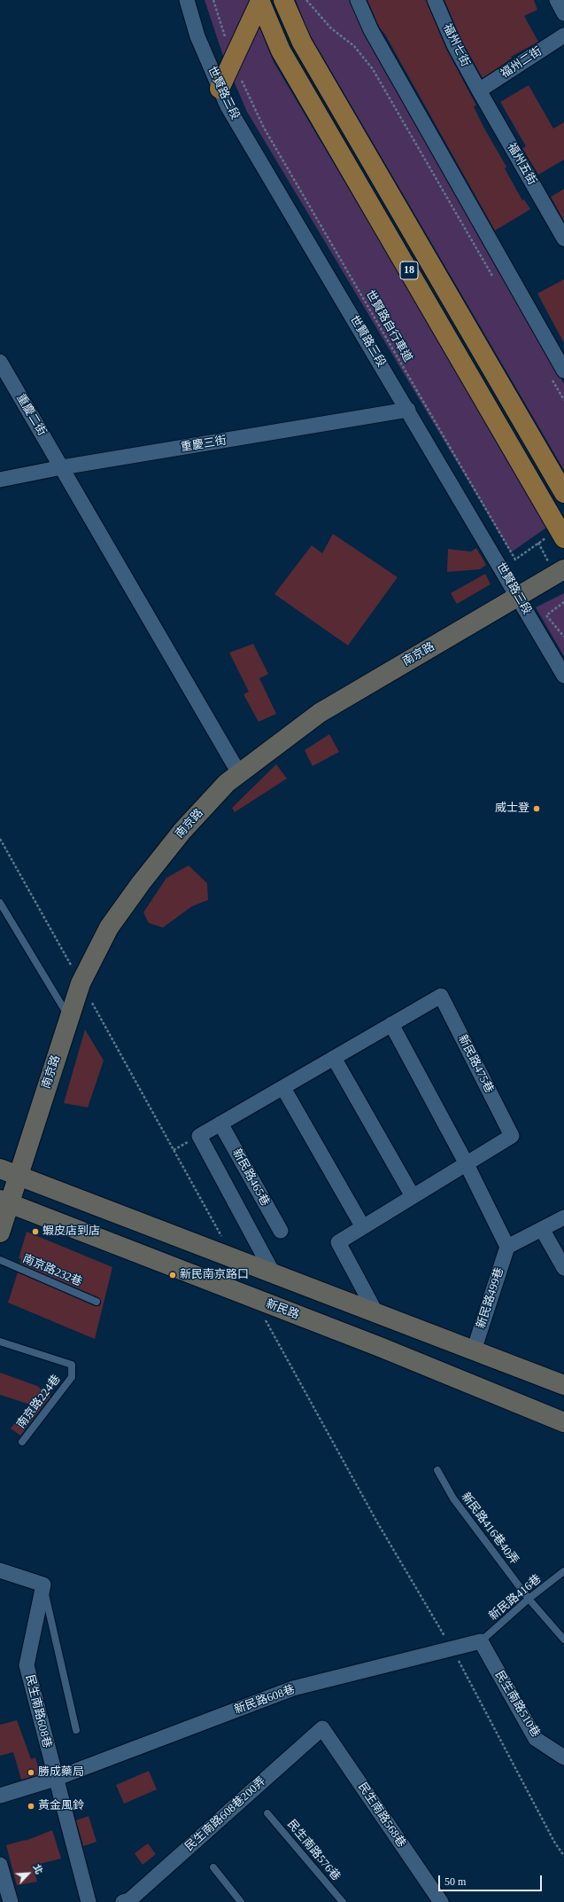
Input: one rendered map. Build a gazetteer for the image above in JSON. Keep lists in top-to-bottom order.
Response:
{
  "streets": {
    "main road": ["18"],
    "street": [
      "福州七街",
      "福州二街",
      "世賢路三段",
      "福州五街",
      "重慶二街",
      "重慶三街",
      "南京路",
      "新民路475巷",
      "新民路465巷",
      "新民路499巷",
      "新民路",
      "新民路608巷",
      "民生南路510巷",
      "民生南路608巷",
      "民生南路608巷200弄",
      "民生南路568巷"
    ],
    "lane": [
      "南京路232巷",
      "南京路224巷",
      "新民路416巷40弄",
      "新民路416巷",
      "民生南路576巷"
    ],
    "path": ["世賢路自行車道"]
  },
  "crossings": [
    ["福州七街", "福州二街"],
    ["福州七街", "福州五街"],
    ["福州二街", "福州五街"],
    ["世賢路三段", "重慶三街"],
    ["世賢路三段", "南京路"],
    ["重慶二街", "重慶三街"],
    ["重慶二街", "南京路"],
    ["南京路", "新民路"],
    ["新民路475巷", "新民路465巷"],
    ["新民路416巷40弄", "新民路416巷"],
    ["新民路416巷", "新民路608巷"],
    ["新民路416巷", "民生南路510巷"],
    ["新民路608巷", "民生南路510巷"],
    ["新民路608巷", "民生南路608巷"],
    ["民生南路608巷200弄", "民生南路568巷"]
  ],
  "places": [
    "威士登",
    "蝦皮店到店",
    "新民南京路口",
    "勝成藥局",
    "黃金風鈴"
  ],
  "scale_bar": "50 m",
  "north": "top right"
}
